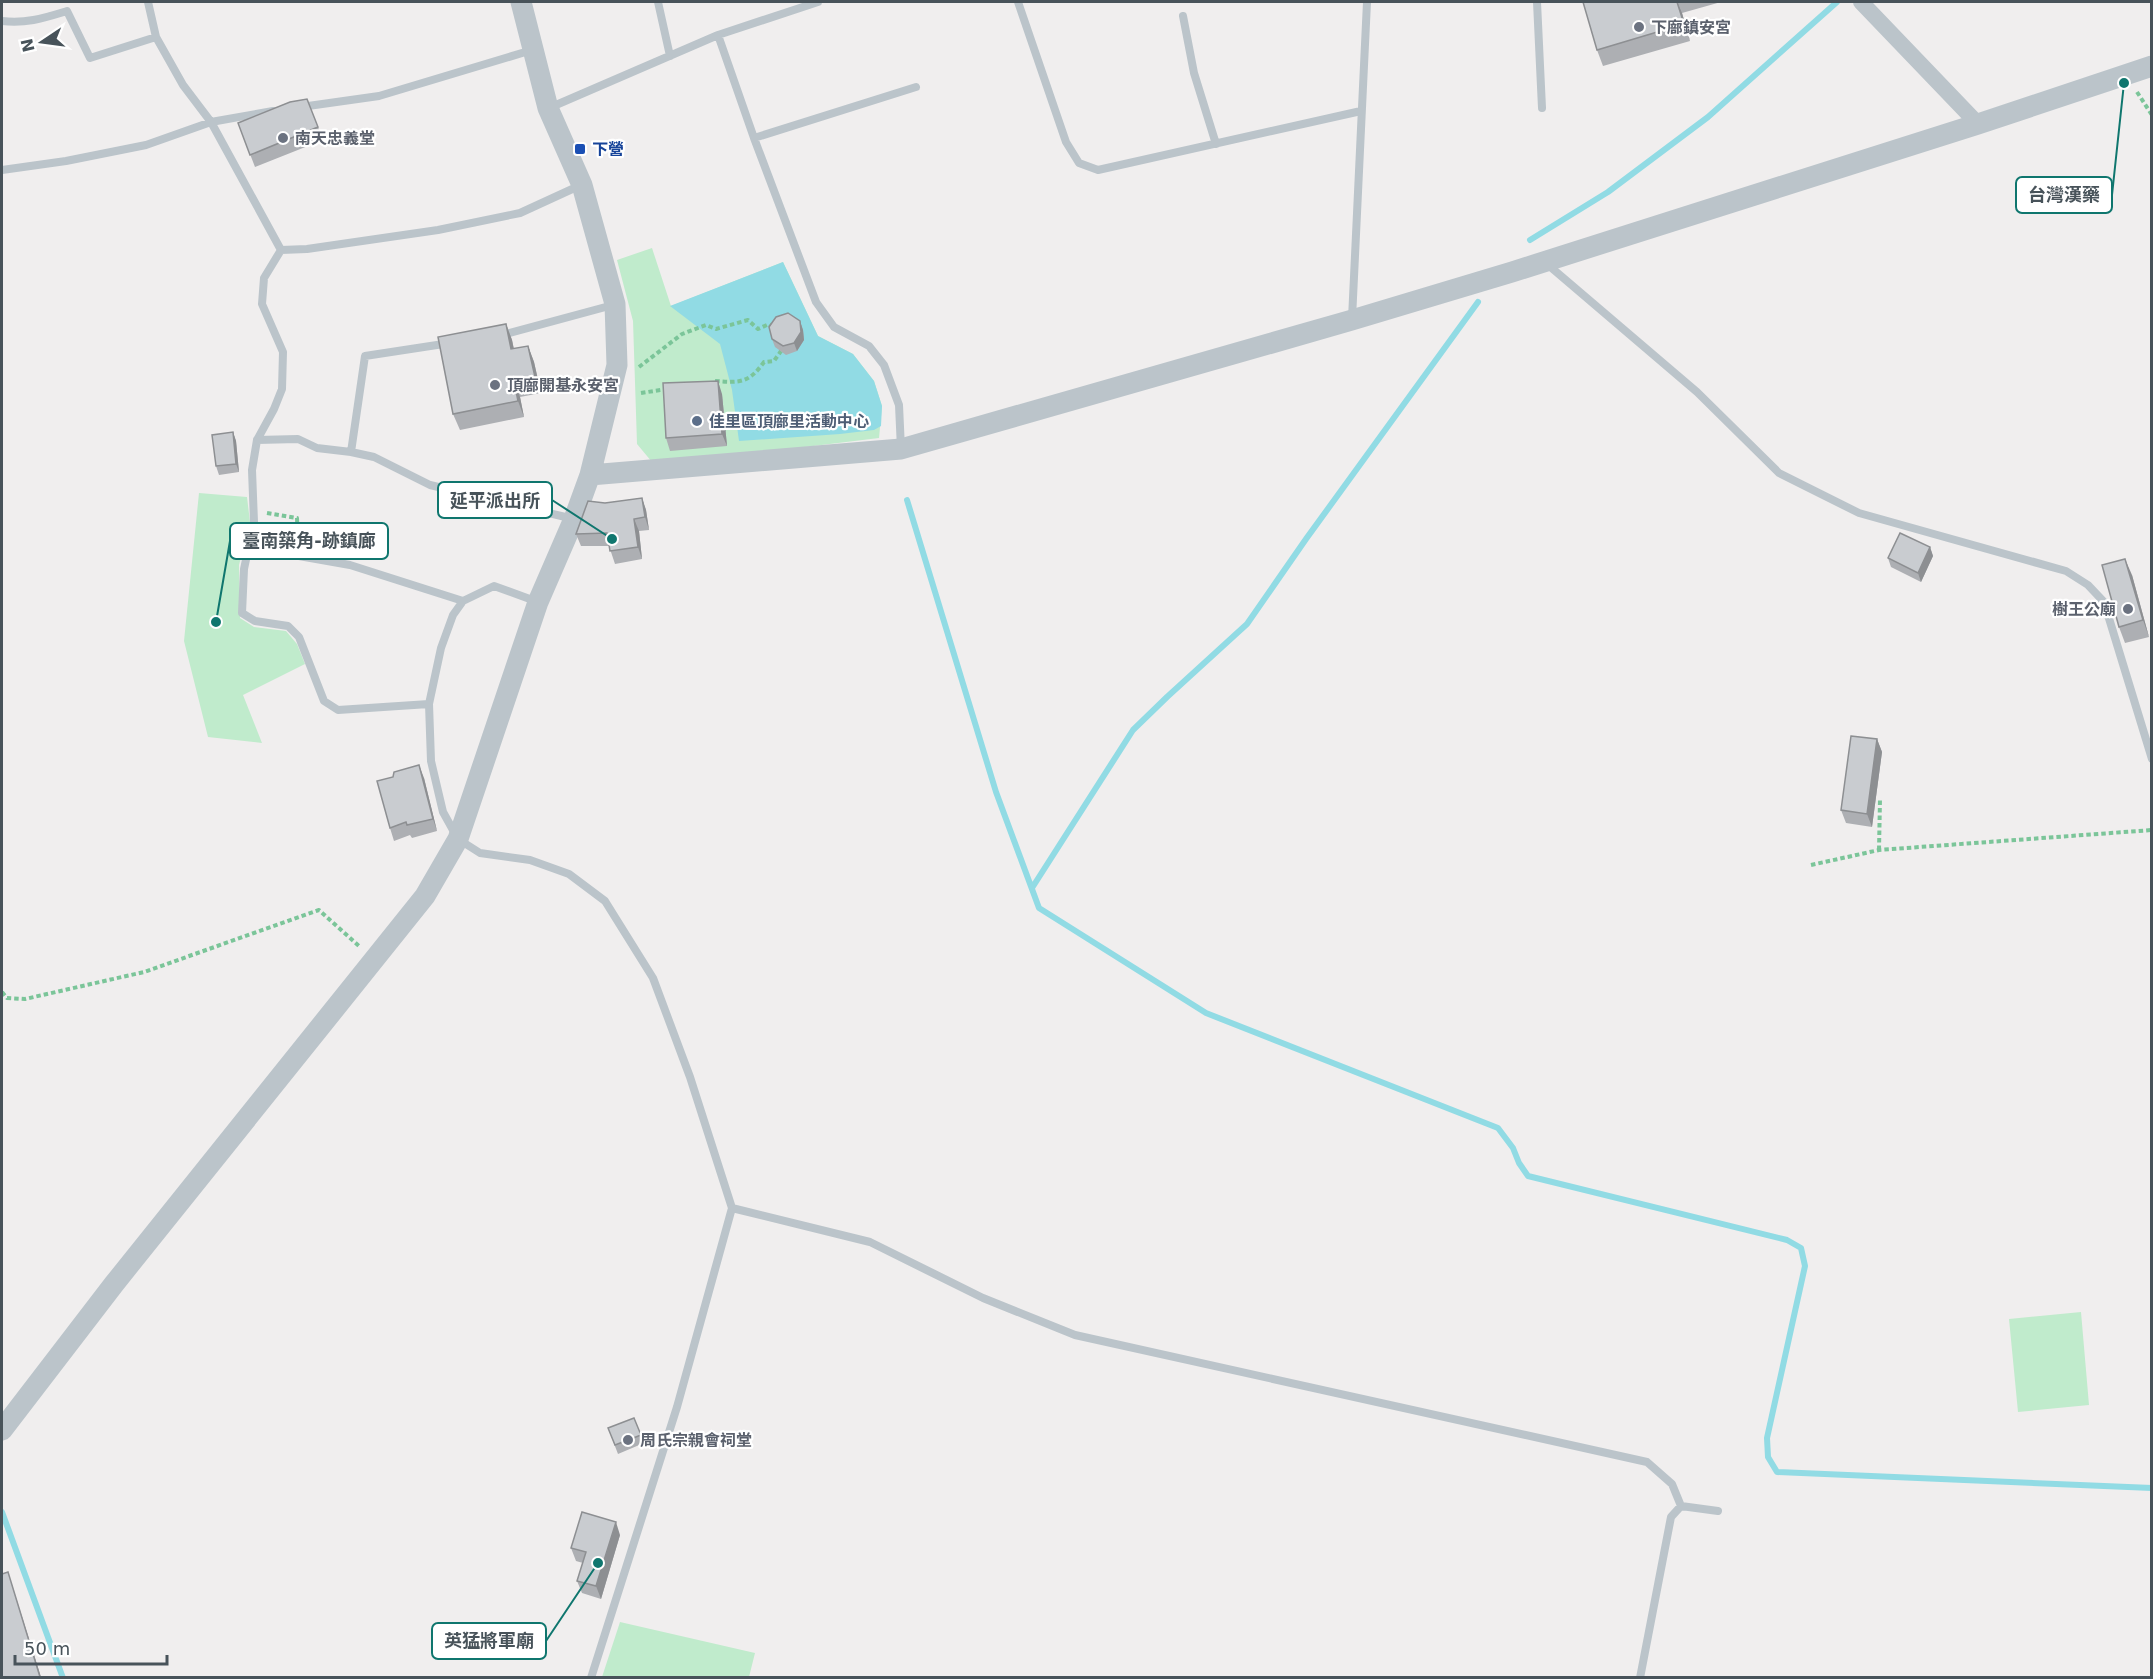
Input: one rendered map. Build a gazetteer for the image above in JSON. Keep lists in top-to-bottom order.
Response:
{
  "places": {
    "other": [
      "下廍鎮安宮",
      "台灣漢藥",
      "南天忠義堂",
      "頂廍開基永安宮",
      "佳里區頂廍里活動中心",
      "延平派出所",
      "樹王公廟",
      "臺南築角-跡鎮廊",
      "周氏宗親會祠堂",
      "英猛將軍廟"
    ],
    "transit": ["下營"]
  },
  "scale_bar": "50 m",
  "north": "left"
}
